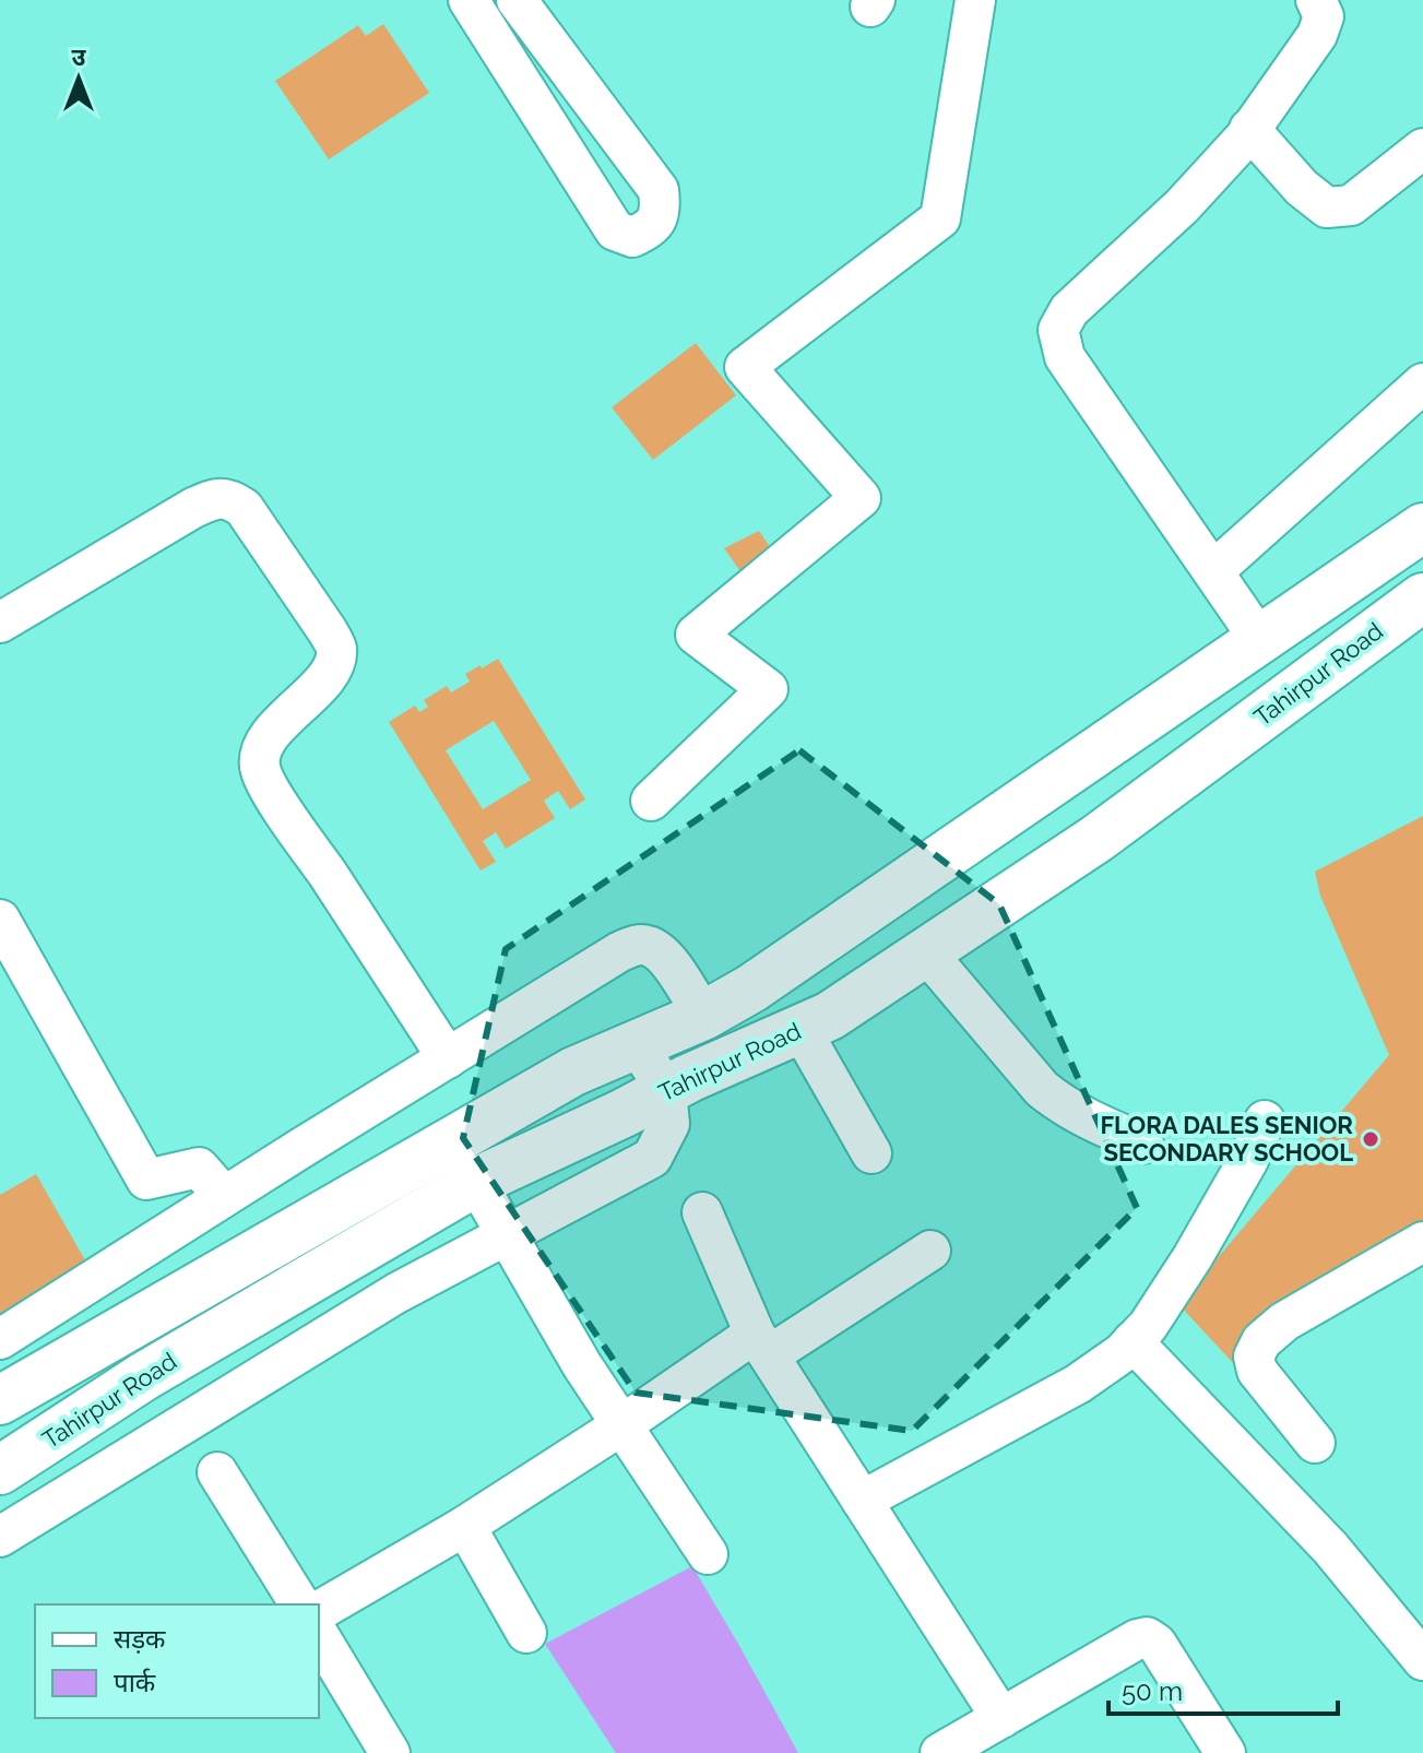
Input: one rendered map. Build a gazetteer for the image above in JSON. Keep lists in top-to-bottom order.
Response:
{
  "streets": {
    "main road": ["Tahirpur Road"]
  },
  "places": ["FLORA DALES SENIOR SECONDARY SCHOOL"],
  "legend": ["सड़क", "पार्क"],
  "scale_bar": "50 m",
  "north": "top"
}
